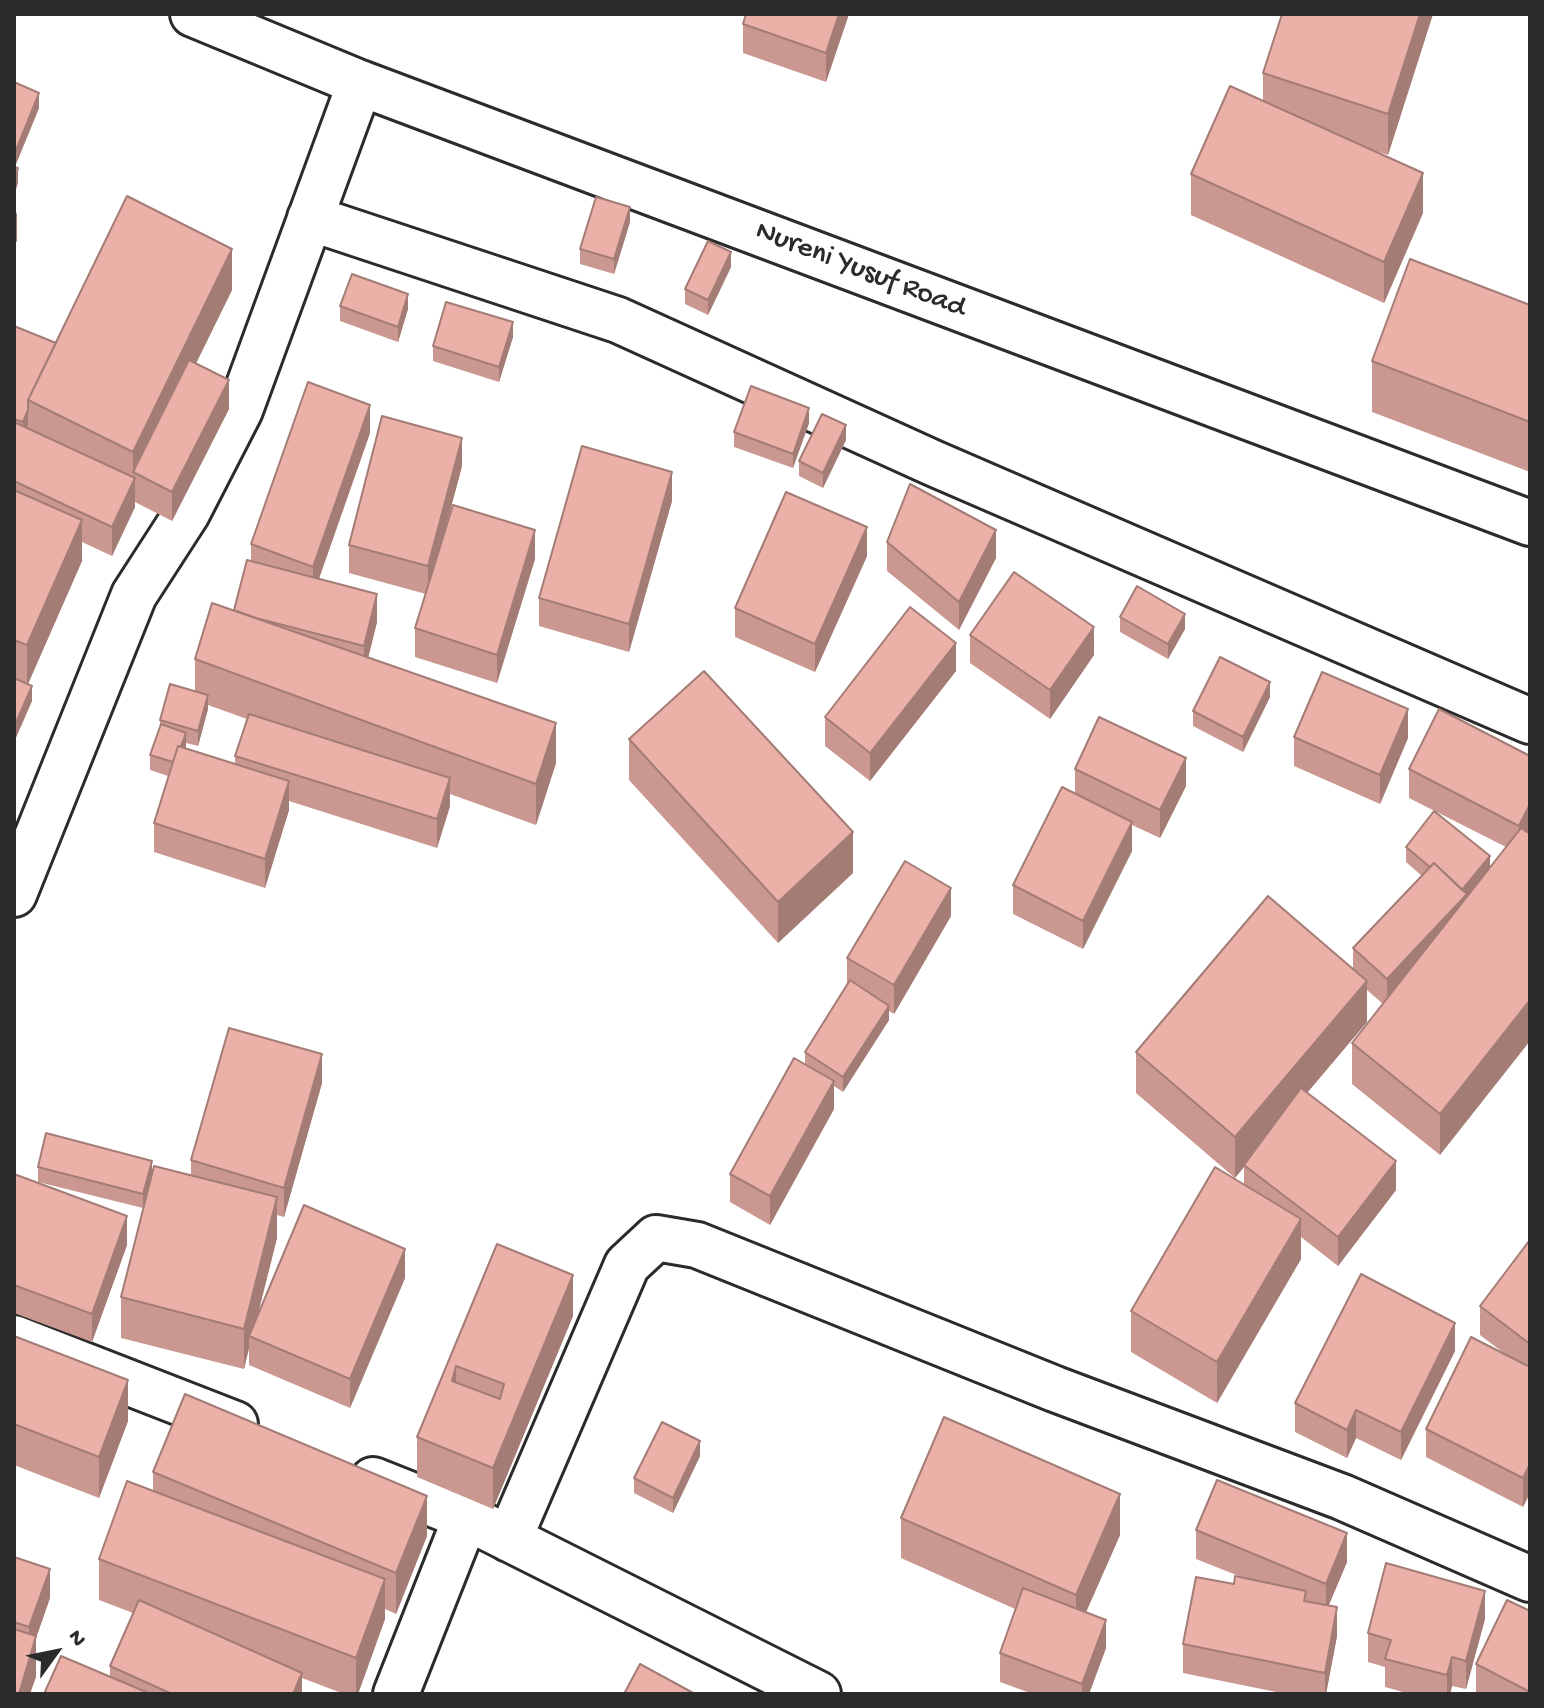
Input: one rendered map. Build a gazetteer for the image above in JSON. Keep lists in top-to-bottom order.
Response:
{
  "streets": {
    "street": ["Nureni Yusuf Road"]
  },
  "north": "top right"
}
